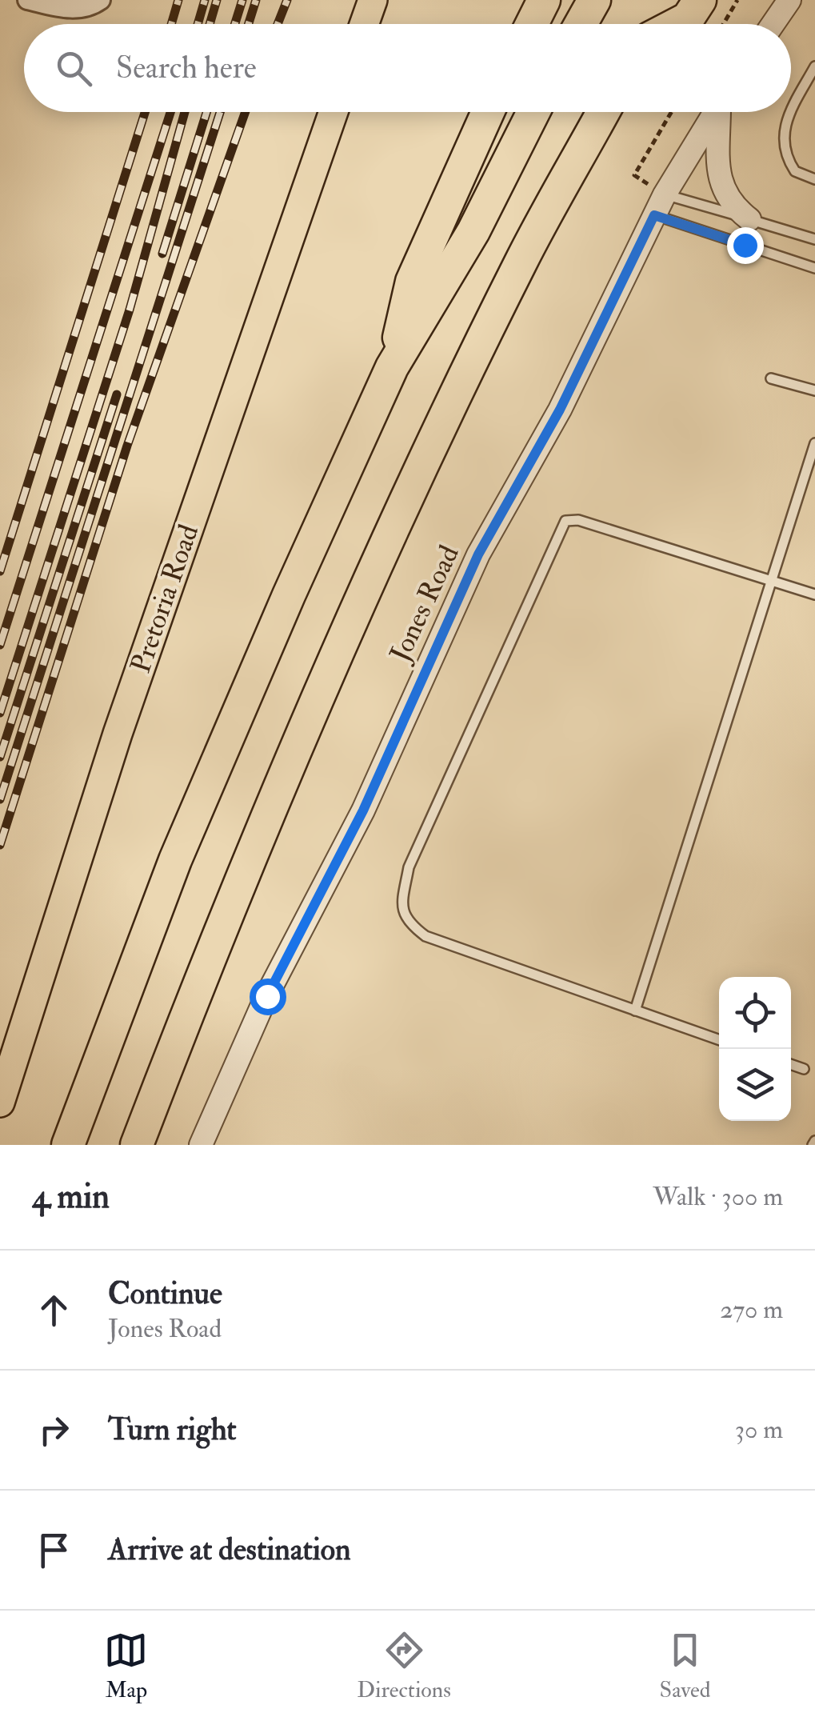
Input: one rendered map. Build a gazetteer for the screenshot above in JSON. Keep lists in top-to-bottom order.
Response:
{
  "streets": {
    "main road": ["Pretoria Road"],
    "street": ["Jones Road"]
  },
  "page": {
    "search": "Search here",
    "heading": ["4 min", "Walk · 300 m"],
    "list": [
      ["Continue", "Jones Road", "270 m"],
      ["Turn right", "30 m"],
      "Arrive at destination"
    ],
    "nav": ["Map", "Directions", "Saved"]
  }
}
